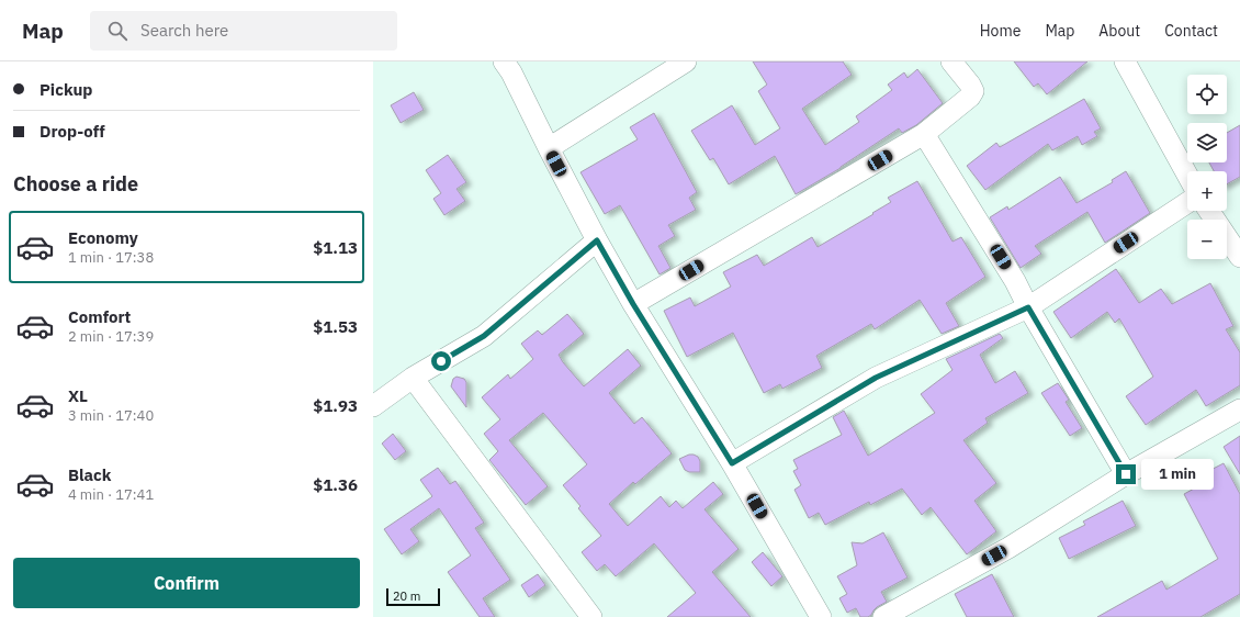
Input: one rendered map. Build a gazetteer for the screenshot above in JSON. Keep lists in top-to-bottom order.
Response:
{
  "scale_bar": "20 m",
  "page": {
    "header": "Map",
    "search": "Search here",
    "nav": [
      "Home",
      "Map",
      "About",
      "Contact"
    ],
    "banner": ["Pickup", "Drop-off"],
    "map_buttons": ["+", "−"],
    "heading": "Choose a ride",
    "list": [
      {
        "name": "Economy",
        "note": "1 min · 17:38",
        "value": "$1.13"
      },
      {
        "name": "Comfort",
        "note": "2 min · 17:39",
        "value": "$1.53"
      },
      {
        "name": "XL",
        "note": "3 min · 17:40",
        "value": "$1.93"
      },
      {
        "name": "Black",
        "note": "4 min · 17:41",
        "value": "$1.36"
      }
    ],
    "bubble": "1 min",
    "buttons": "Confirm",
    "scale": "20 m"
  }
}
